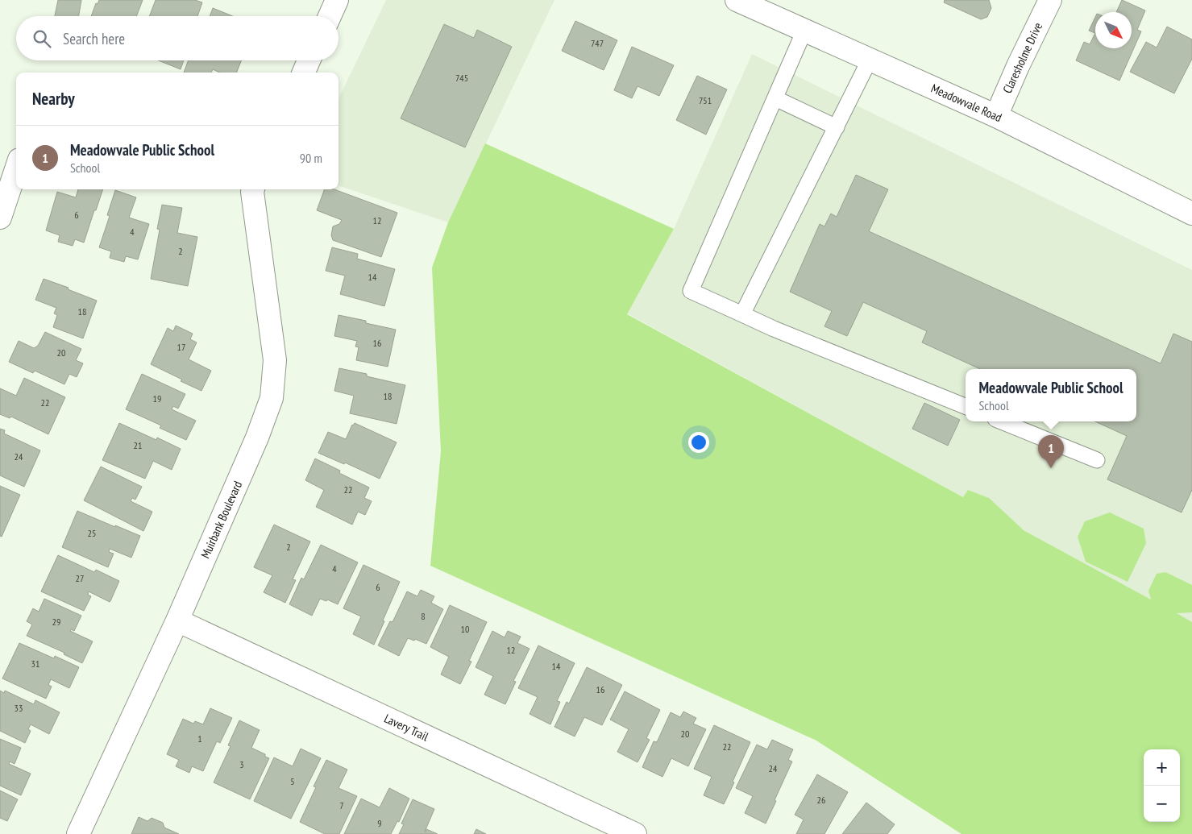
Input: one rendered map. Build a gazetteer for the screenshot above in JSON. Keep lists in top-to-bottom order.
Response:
{
  "streets": {
    "street": [
      "Claresholme Drive",
      "Meadowvale Road",
      "Muirbank Boulevard",
      "Lavery Trail"
    ]
  },
  "crossings": [
    ["Claresholme Drive", "Meadowvale Road"],
    ["Muirbank Boulevard", "Lavery Trail"]
  ],
  "house_numbers": [
    "747",
    "745",
    "751",
    "6",
    "12",
    "4",
    "2",
    "14",
    "18",
    "16",
    "17",
    "20",
    "18",
    "19",
    "22",
    "21",
    "24",
    "22",
    "25",
    "2",
    "4",
    "27",
    "6",
    "8",
    "29",
    "10",
    "12",
    "31",
    "14",
    "16",
    "33",
    "20",
    "1",
    "22",
    "3",
    "24",
    "5",
    "26",
    "7",
    "9"
  ],
  "north": "bottom right",
  "page": {
    "search": "Search here",
    "heading": "Nearby",
    "list": [
      {
        "mark": "1",
        "name": "Meadowvale Public School",
        "note": "School",
        "value": "90 m"
      }
    ],
    "popup": ["Meadowvale Public School", "School"],
    "pins": "1",
    "map_buttons": ["+", "−"]
  }
}
